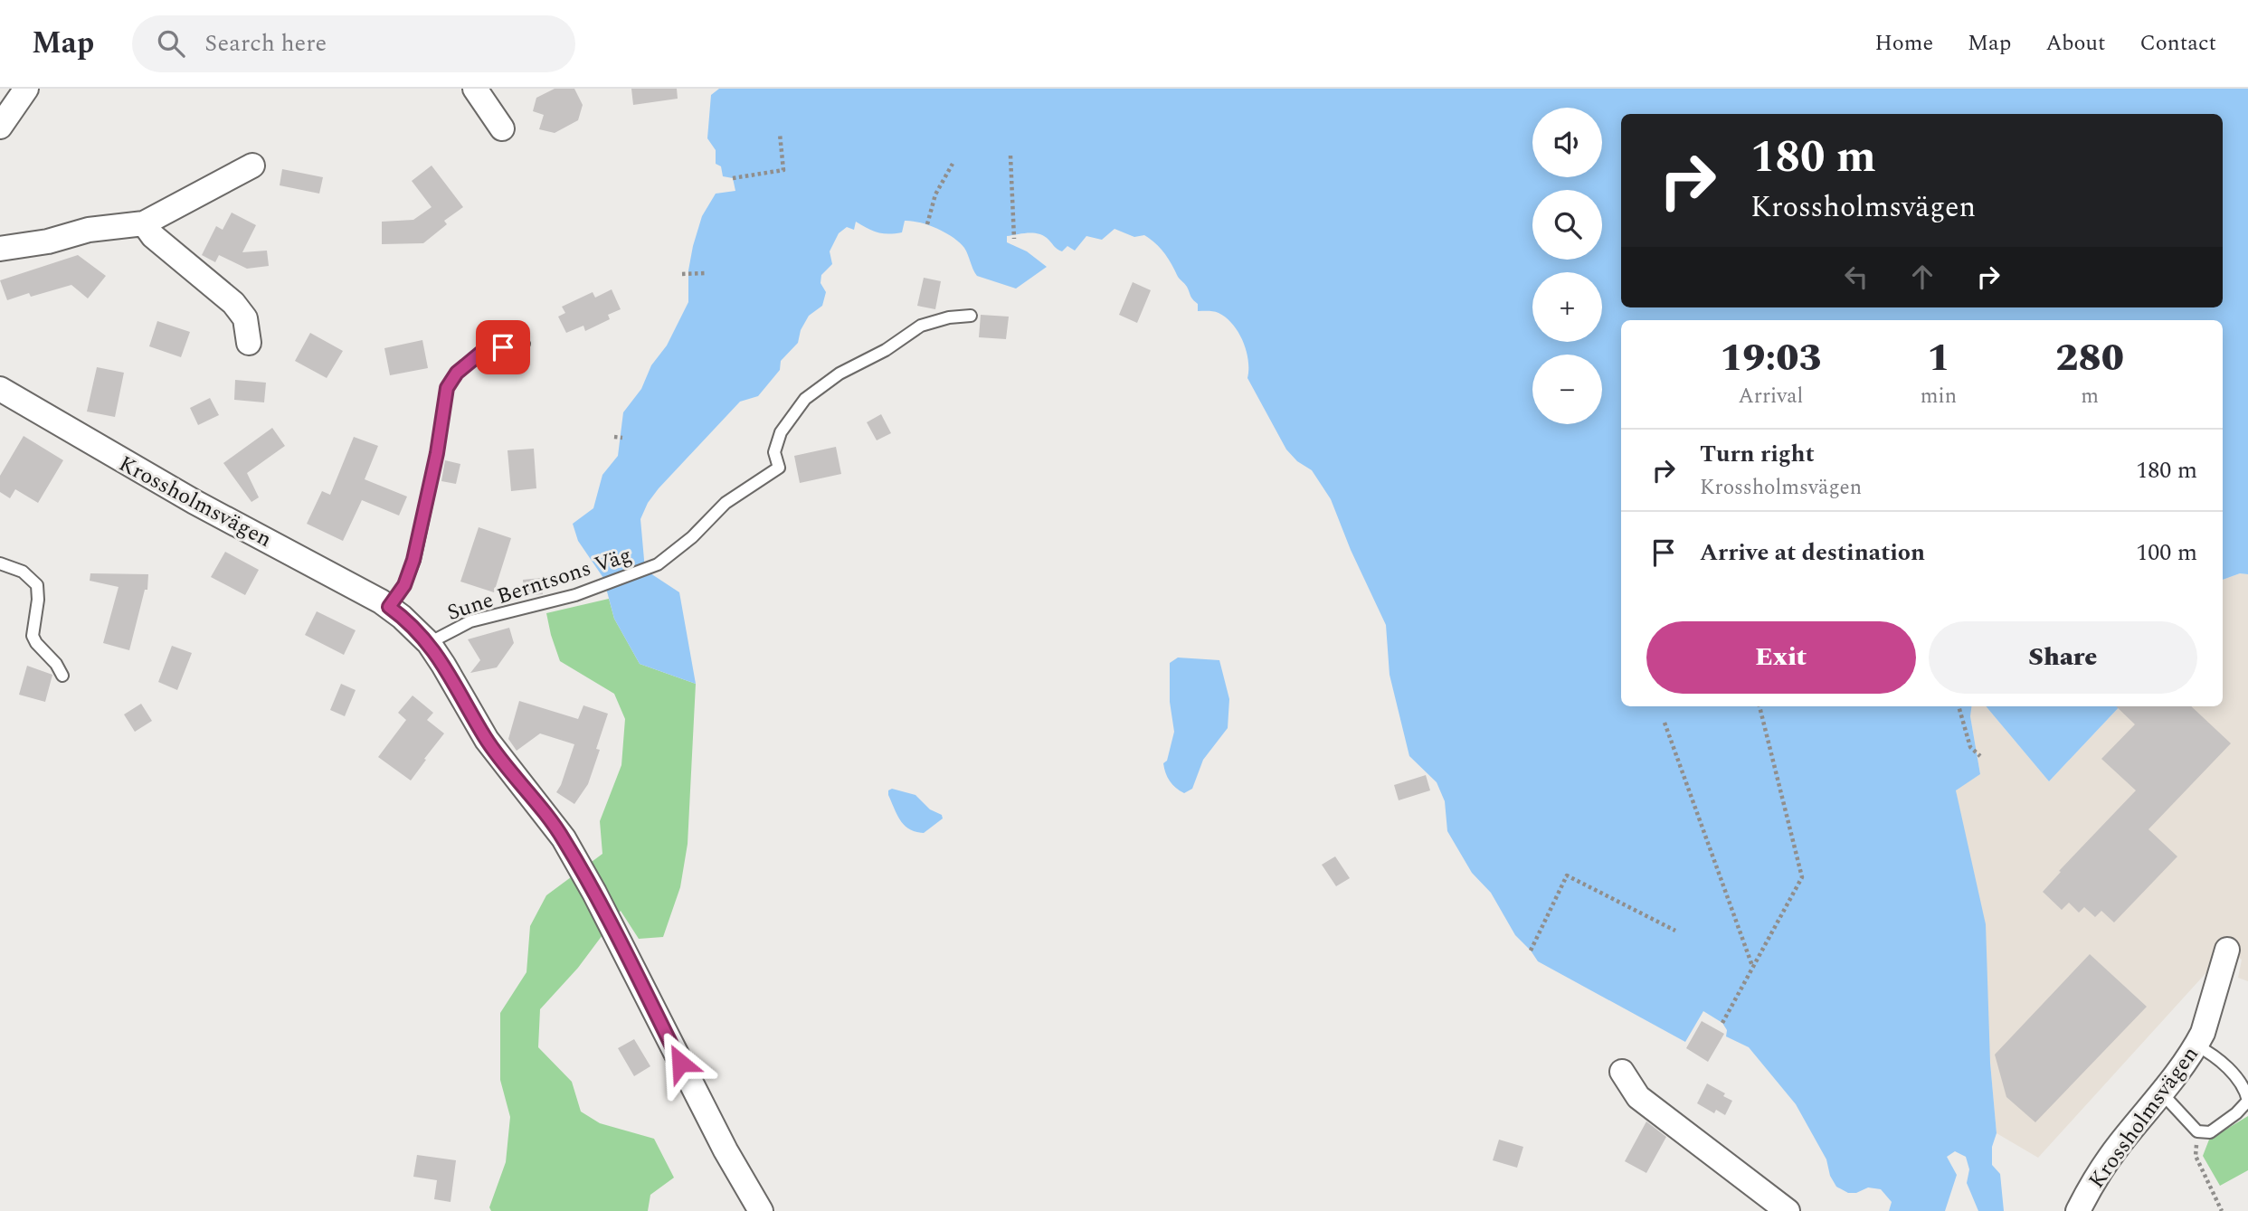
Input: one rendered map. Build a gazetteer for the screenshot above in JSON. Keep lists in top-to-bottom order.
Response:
{
  "streets": {
    "street": ["Krossholmsvägen"],
    "lane": ["Sune Berntsons Väg"]
  },
  "crossings": [
    ["Krossholmsvägen", "Sune Berntsons Väg"]
  ],
  "page": {
    "header": "Map",
    "search": "Search here",
    "nav": [
      "Home",
      "Map",
      "About",
      "Contact"
    ],
    "map_buttons": ["+", "−"],
    "turn": ["180 m", "Krossholmsvägen"],
    "eta": [
      "19:03",
      "Arrival",
      "1",
      "min",
      "280",
      "m"
    ],
    "list": [
      {
        "name": "Turn right",
        "note": "Krossholmsvägen",
        "value": "180 m"
      },
      {
        "name": "Arrive at destination",
        "value": "100 m"
      }
    ],
    "buttons": ["Exit", "Share"]
  }
}
